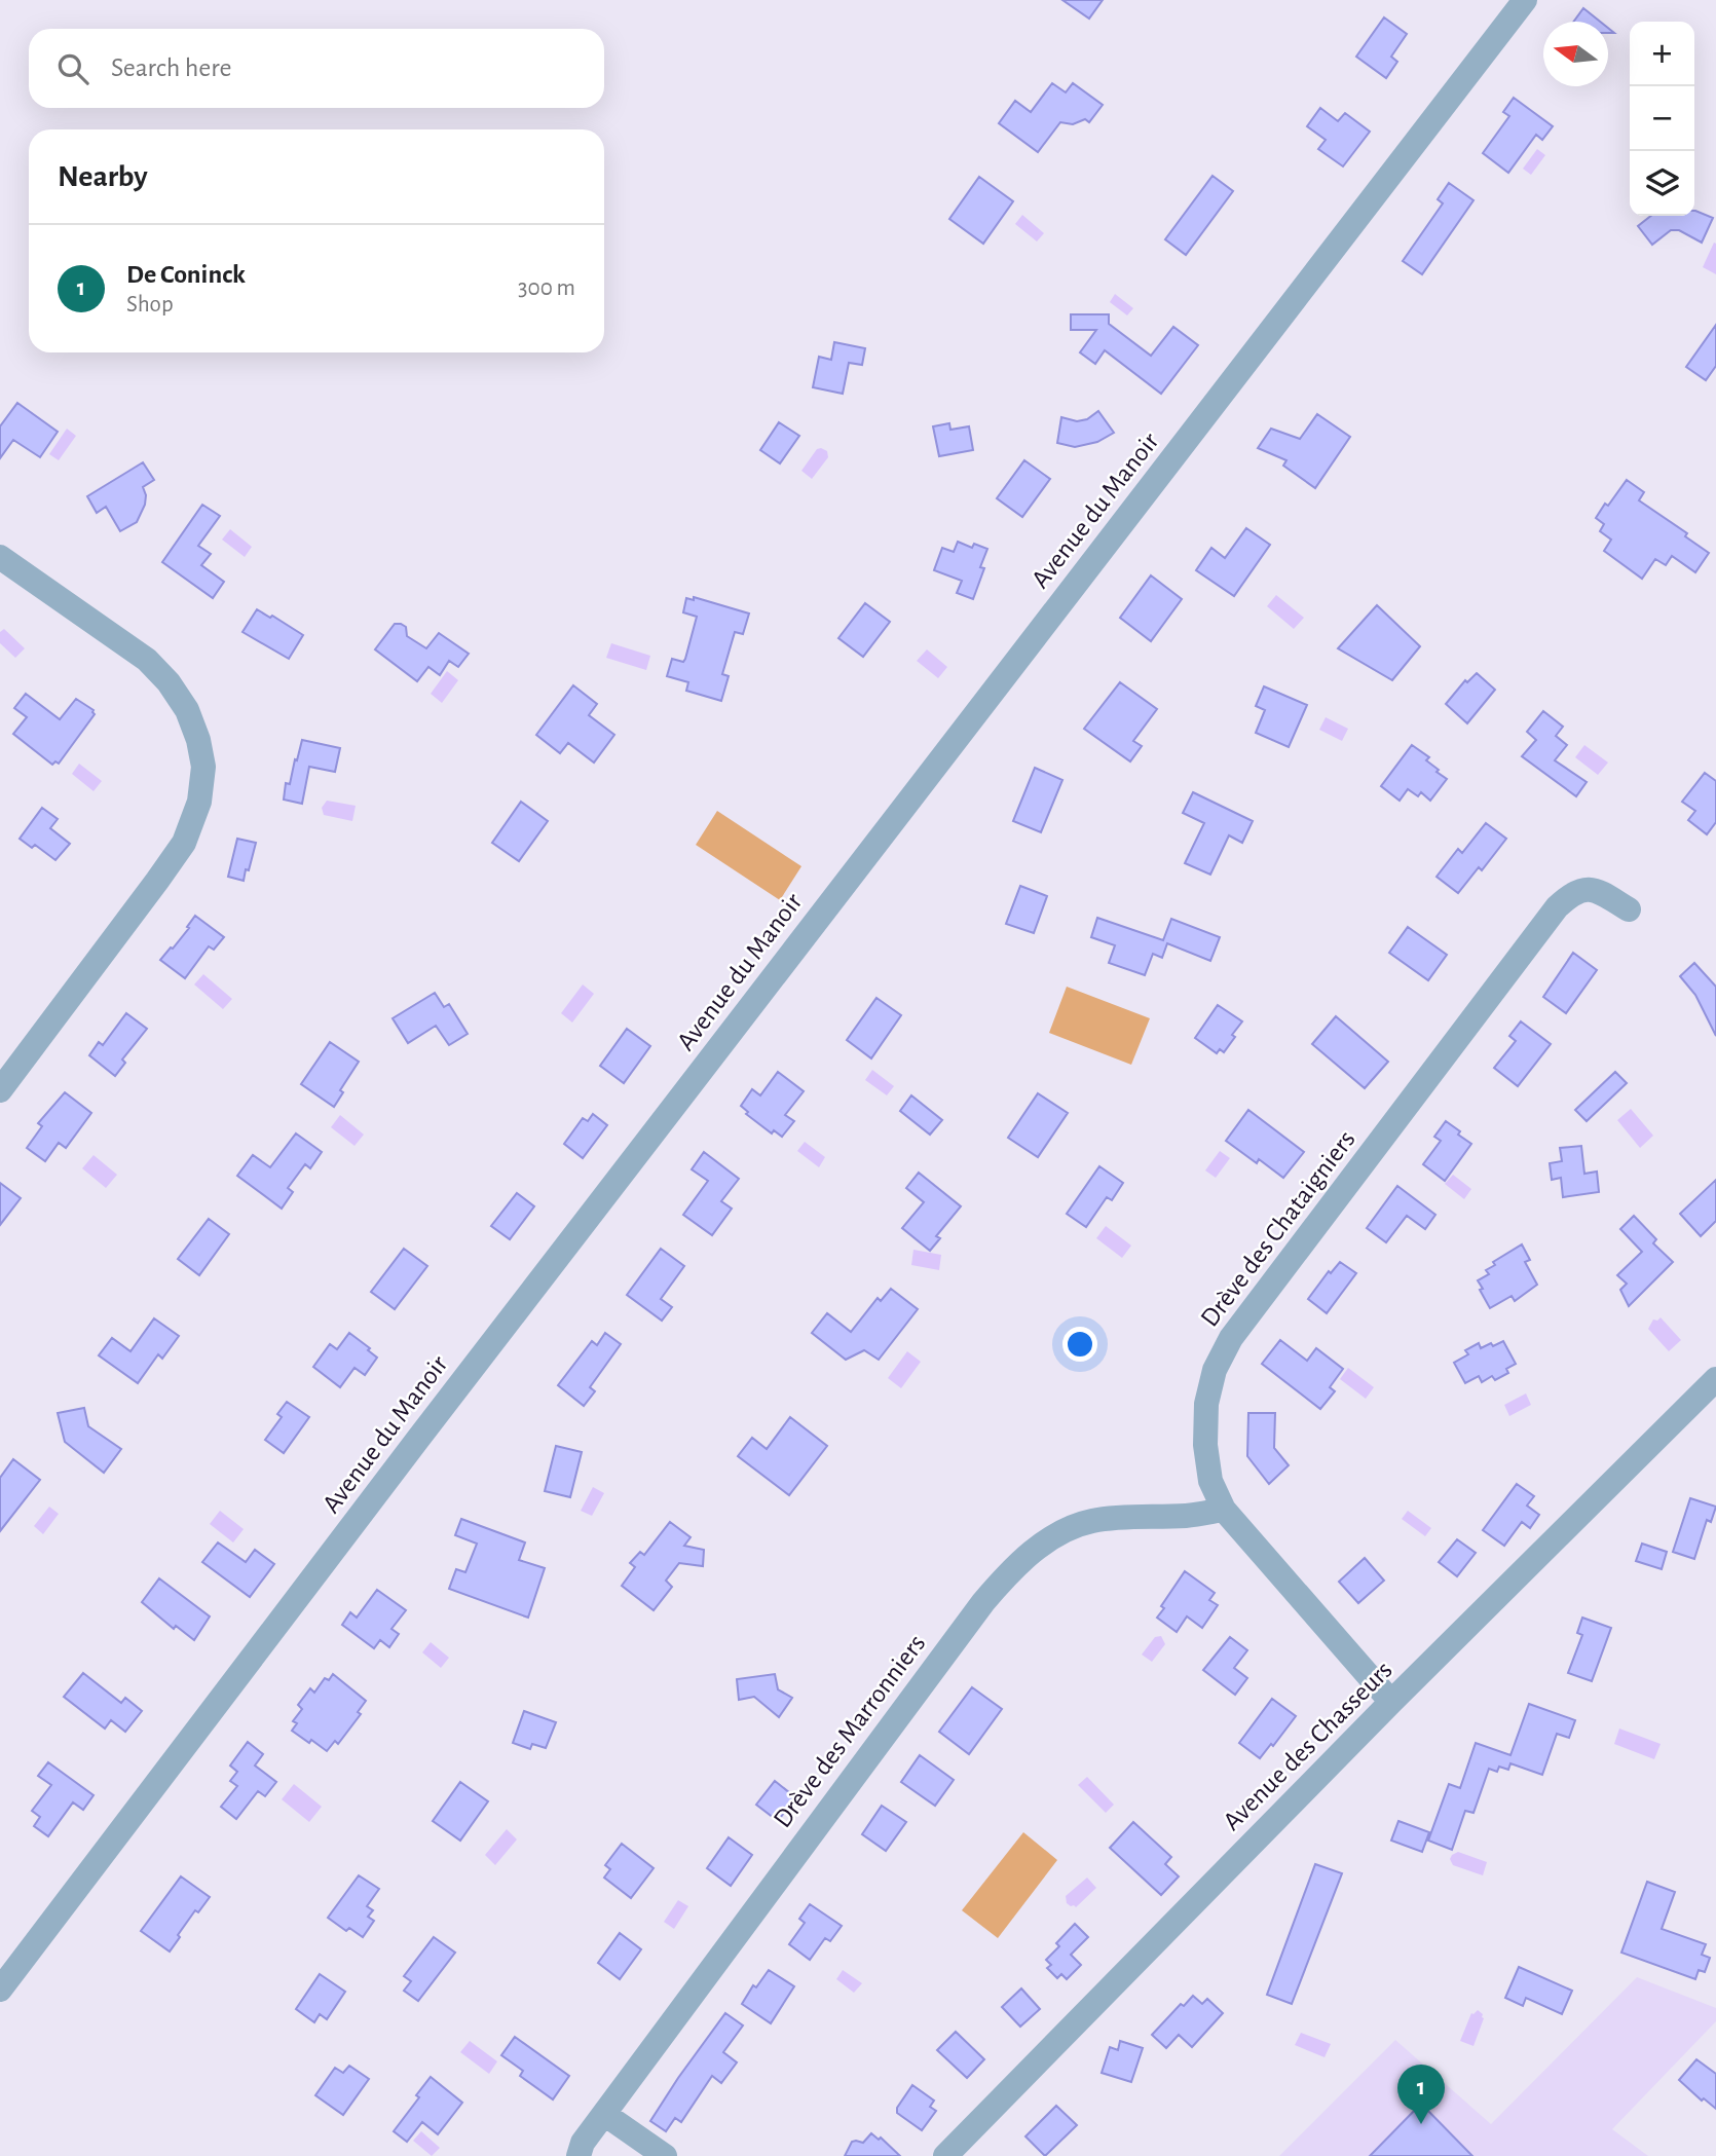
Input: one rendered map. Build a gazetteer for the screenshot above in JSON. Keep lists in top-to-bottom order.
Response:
{
  "streets": {
    "street": [
      "Avenue du Manoir",
      "Drève des Chataigniers",
      "Drève des Marronniers",
      "Avenue des Chasseurs"
    ]
  },
  "crossings": [
    ["Drève des Chataigniers", "Drève des Marronniers"],
    ["Drève des Chataigniers", "Avenue des Chasseurs"]
  ],
  "north": "left",
  "page": {
    "map_buttons": ["+", "−"],
    "search": "Search here",
    "heading": "Nearby",
    "list": [
      {
        "mark": "1",
        "name": "De Coninck",
        "note": "Shop",
        "value": "300 m"
      }
    ],
    "pins": "1"
  }
}
